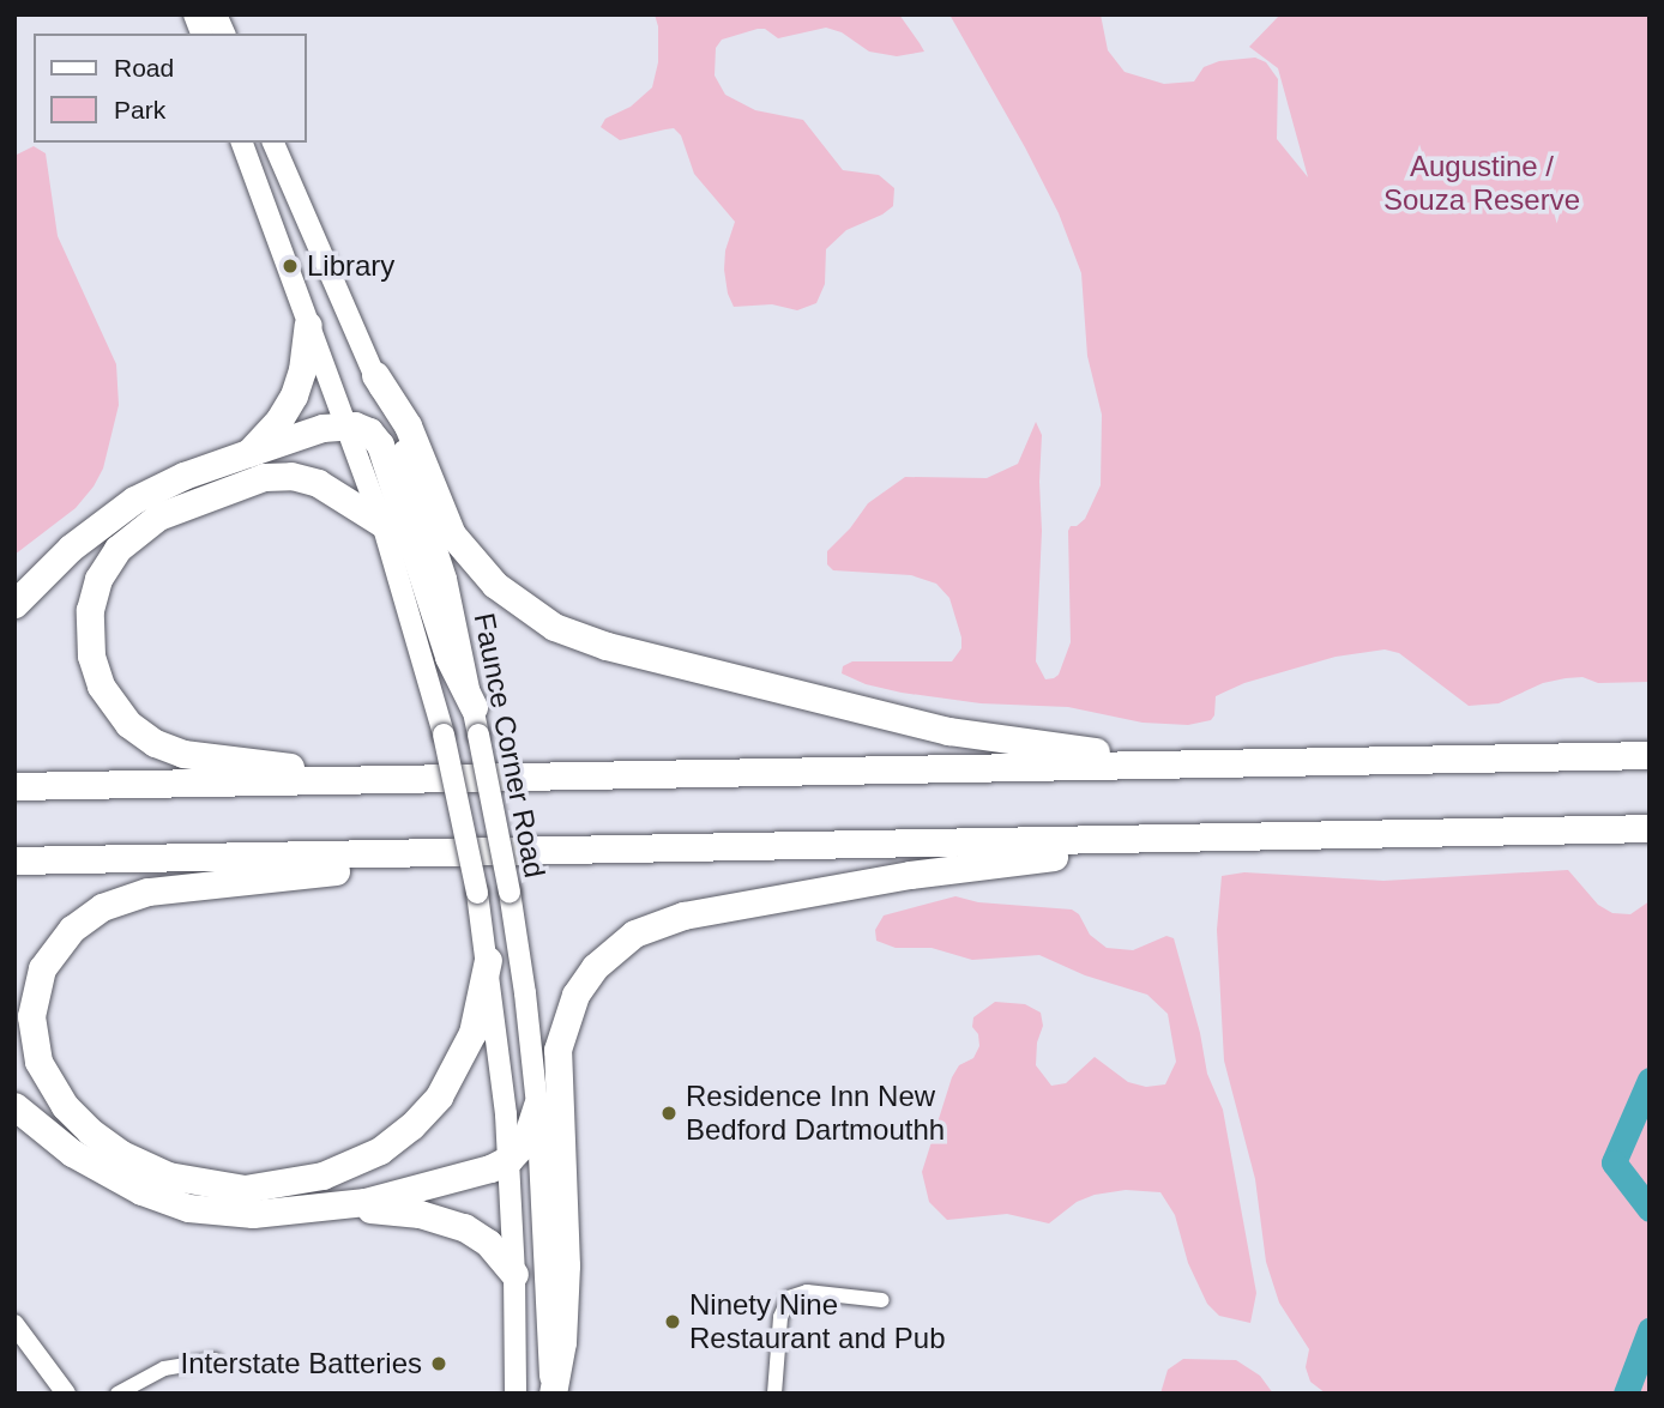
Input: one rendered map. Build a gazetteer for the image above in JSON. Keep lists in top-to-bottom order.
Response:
{
  "streets": {
    "main road": ["Faunce Corner Road"]
  },
  "parks": ["Augustine / Souza Reserve"],
  "places": [
    "Library",
    "Residence Inn New Bedford Dartmouthh",
    "Ninety Nine Restaurant and Pub",
    "Interstate Batteries"
  ],
  "legend": ["Road", "Park"]
}
